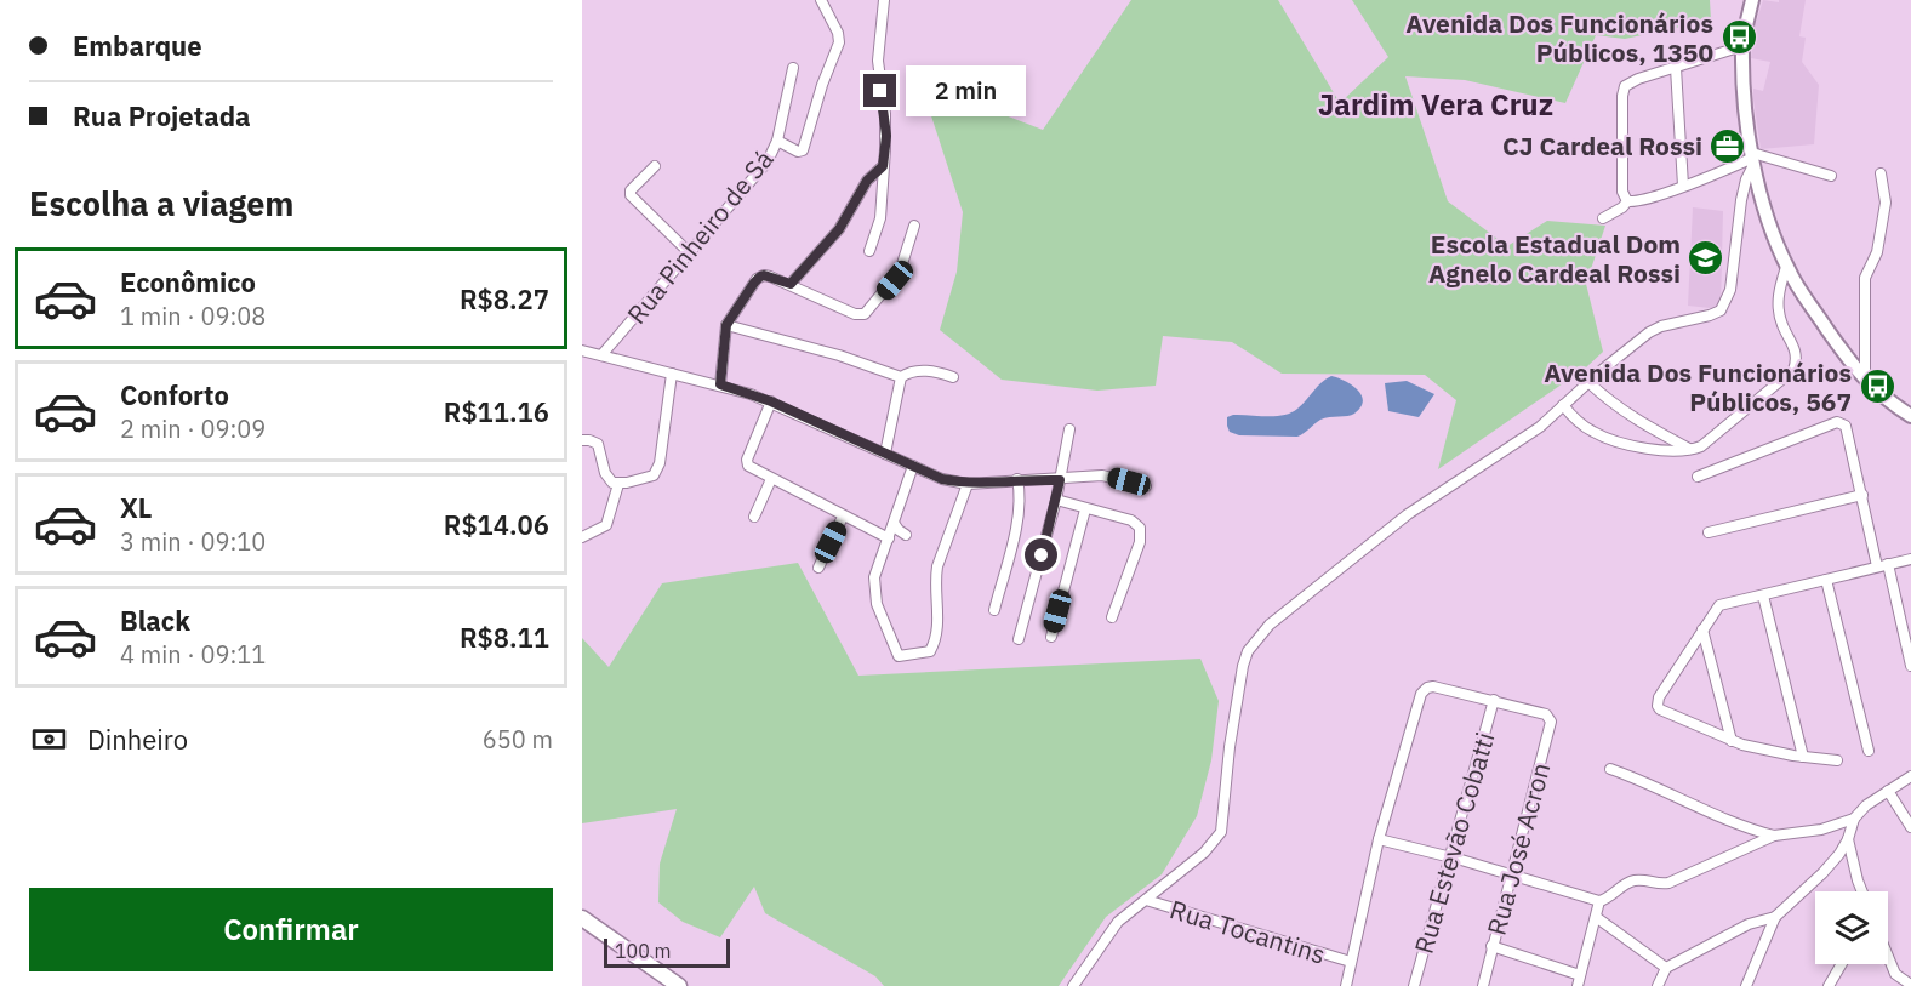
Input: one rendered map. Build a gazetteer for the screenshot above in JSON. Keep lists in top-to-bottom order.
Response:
{
  "streets": {
    "street": [
      "Rua Pinheiro de Sá",
      "Rua Estevão Cobatti",
      "Rua José Acron",
      "Rua Tocantins"
    ]
  },
  "crossings": [
    ["Rua Estevão Cobatti", "Rua José Acron"]
  ],
  "districts": ["Jardim Vera Cruz"],
  "places": {
    "bus stop": ["Avenida Dos Funcionários Públicos, 1350", "Avenida Dos Funcionários Públicos, 567"],
    "office": ["CJ Cardeal Rossi"],
    "school or university": ["Escola Estadual Dom Agnelo Cardeal Rossi"]
  },
  "scale_bar": "100 m",
  "page": {
    "banner": ["Embarque", "Rua Projetada"],
    "bubble": "2 min",
    "heading": "Escolha a viagem",
    "list": [
      {
        "name": "Econômico",
        "note": "1 min · 09:08",
        "value": "R$8.27"
      },
      {
        "name": "Conforto",
        "note": "2 min · 09:09",
        "value": "R$11.16"
      },
      {
        "name": "XL",
        "note": "3 min · 09:10",
        "value": "R$14.06"
      },
      {
        "name": "Black",
        "note": "4 min · 09:11",
        "value": "R$8.11"
      }
    ],
    "pay": ["Dinheiro", "650 m"],
    "buttons": "Confirmar",
    "scale": "100 m"
  }
}
